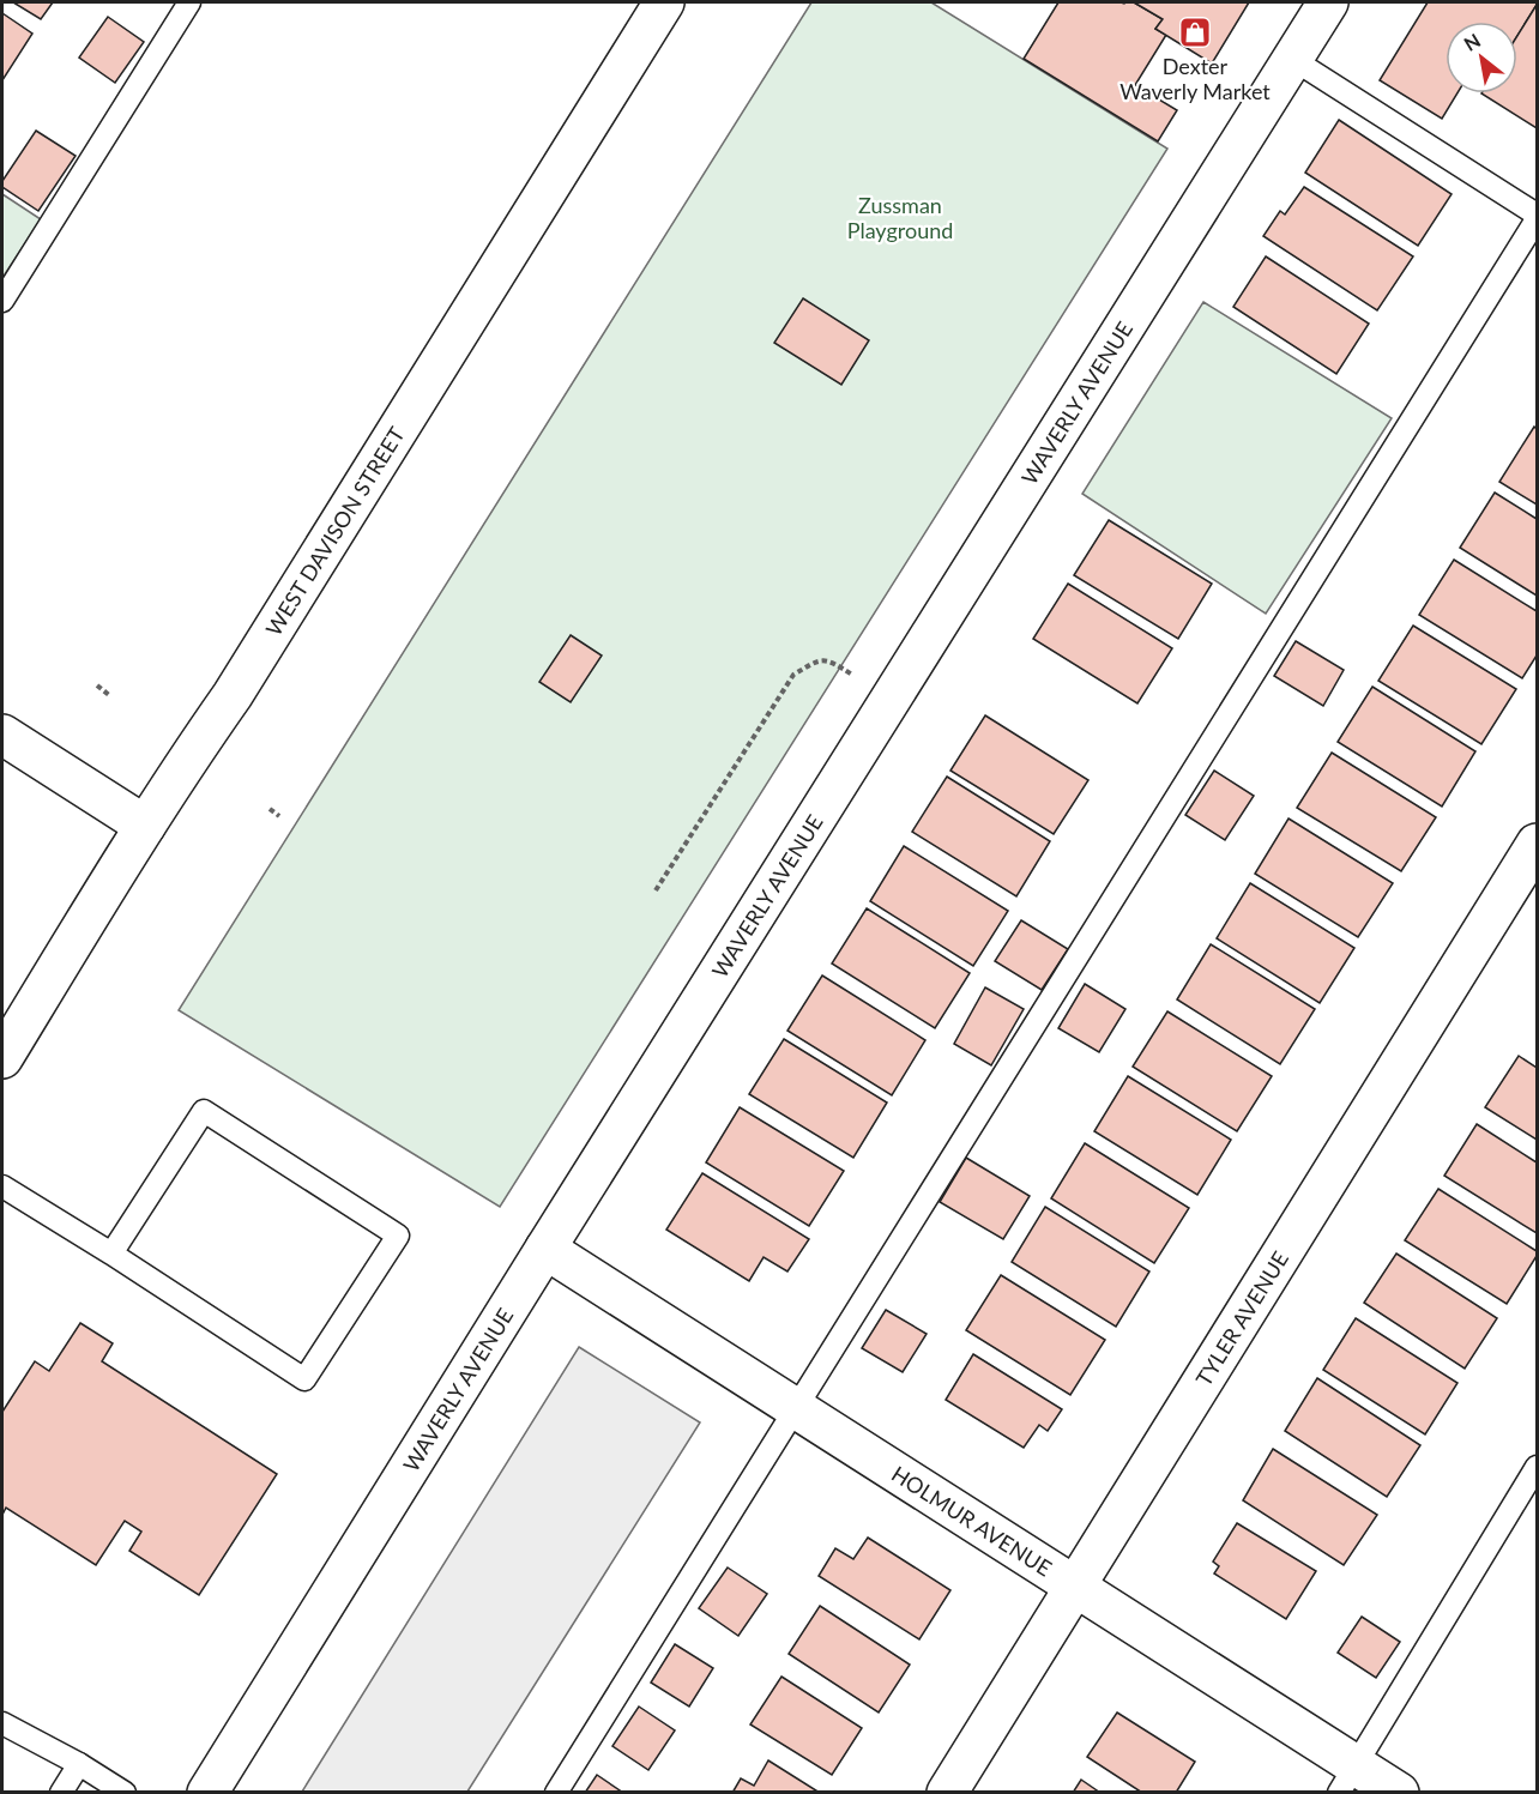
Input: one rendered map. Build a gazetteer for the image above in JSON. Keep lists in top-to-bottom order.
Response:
{
  "streets": {
    "main road": [
      "WAVERLY AVENUE",
      "WEST DAVISON STREET",
      "TYLER AVENUE",
      "HOLMUR AVENUE"
    ]
  },
  "crossings": [
    ["WAVERLY AVENUE", "HOLMUR AVENUE"],
    ["TYLER AVENUE", "HOLMUR AVENUE"]
  ],
  "parks": ["Zussman Playground"],
  "places": {
    "shop": ["Dexter Waverly Market"]
  },
  "north": "top left"
}
